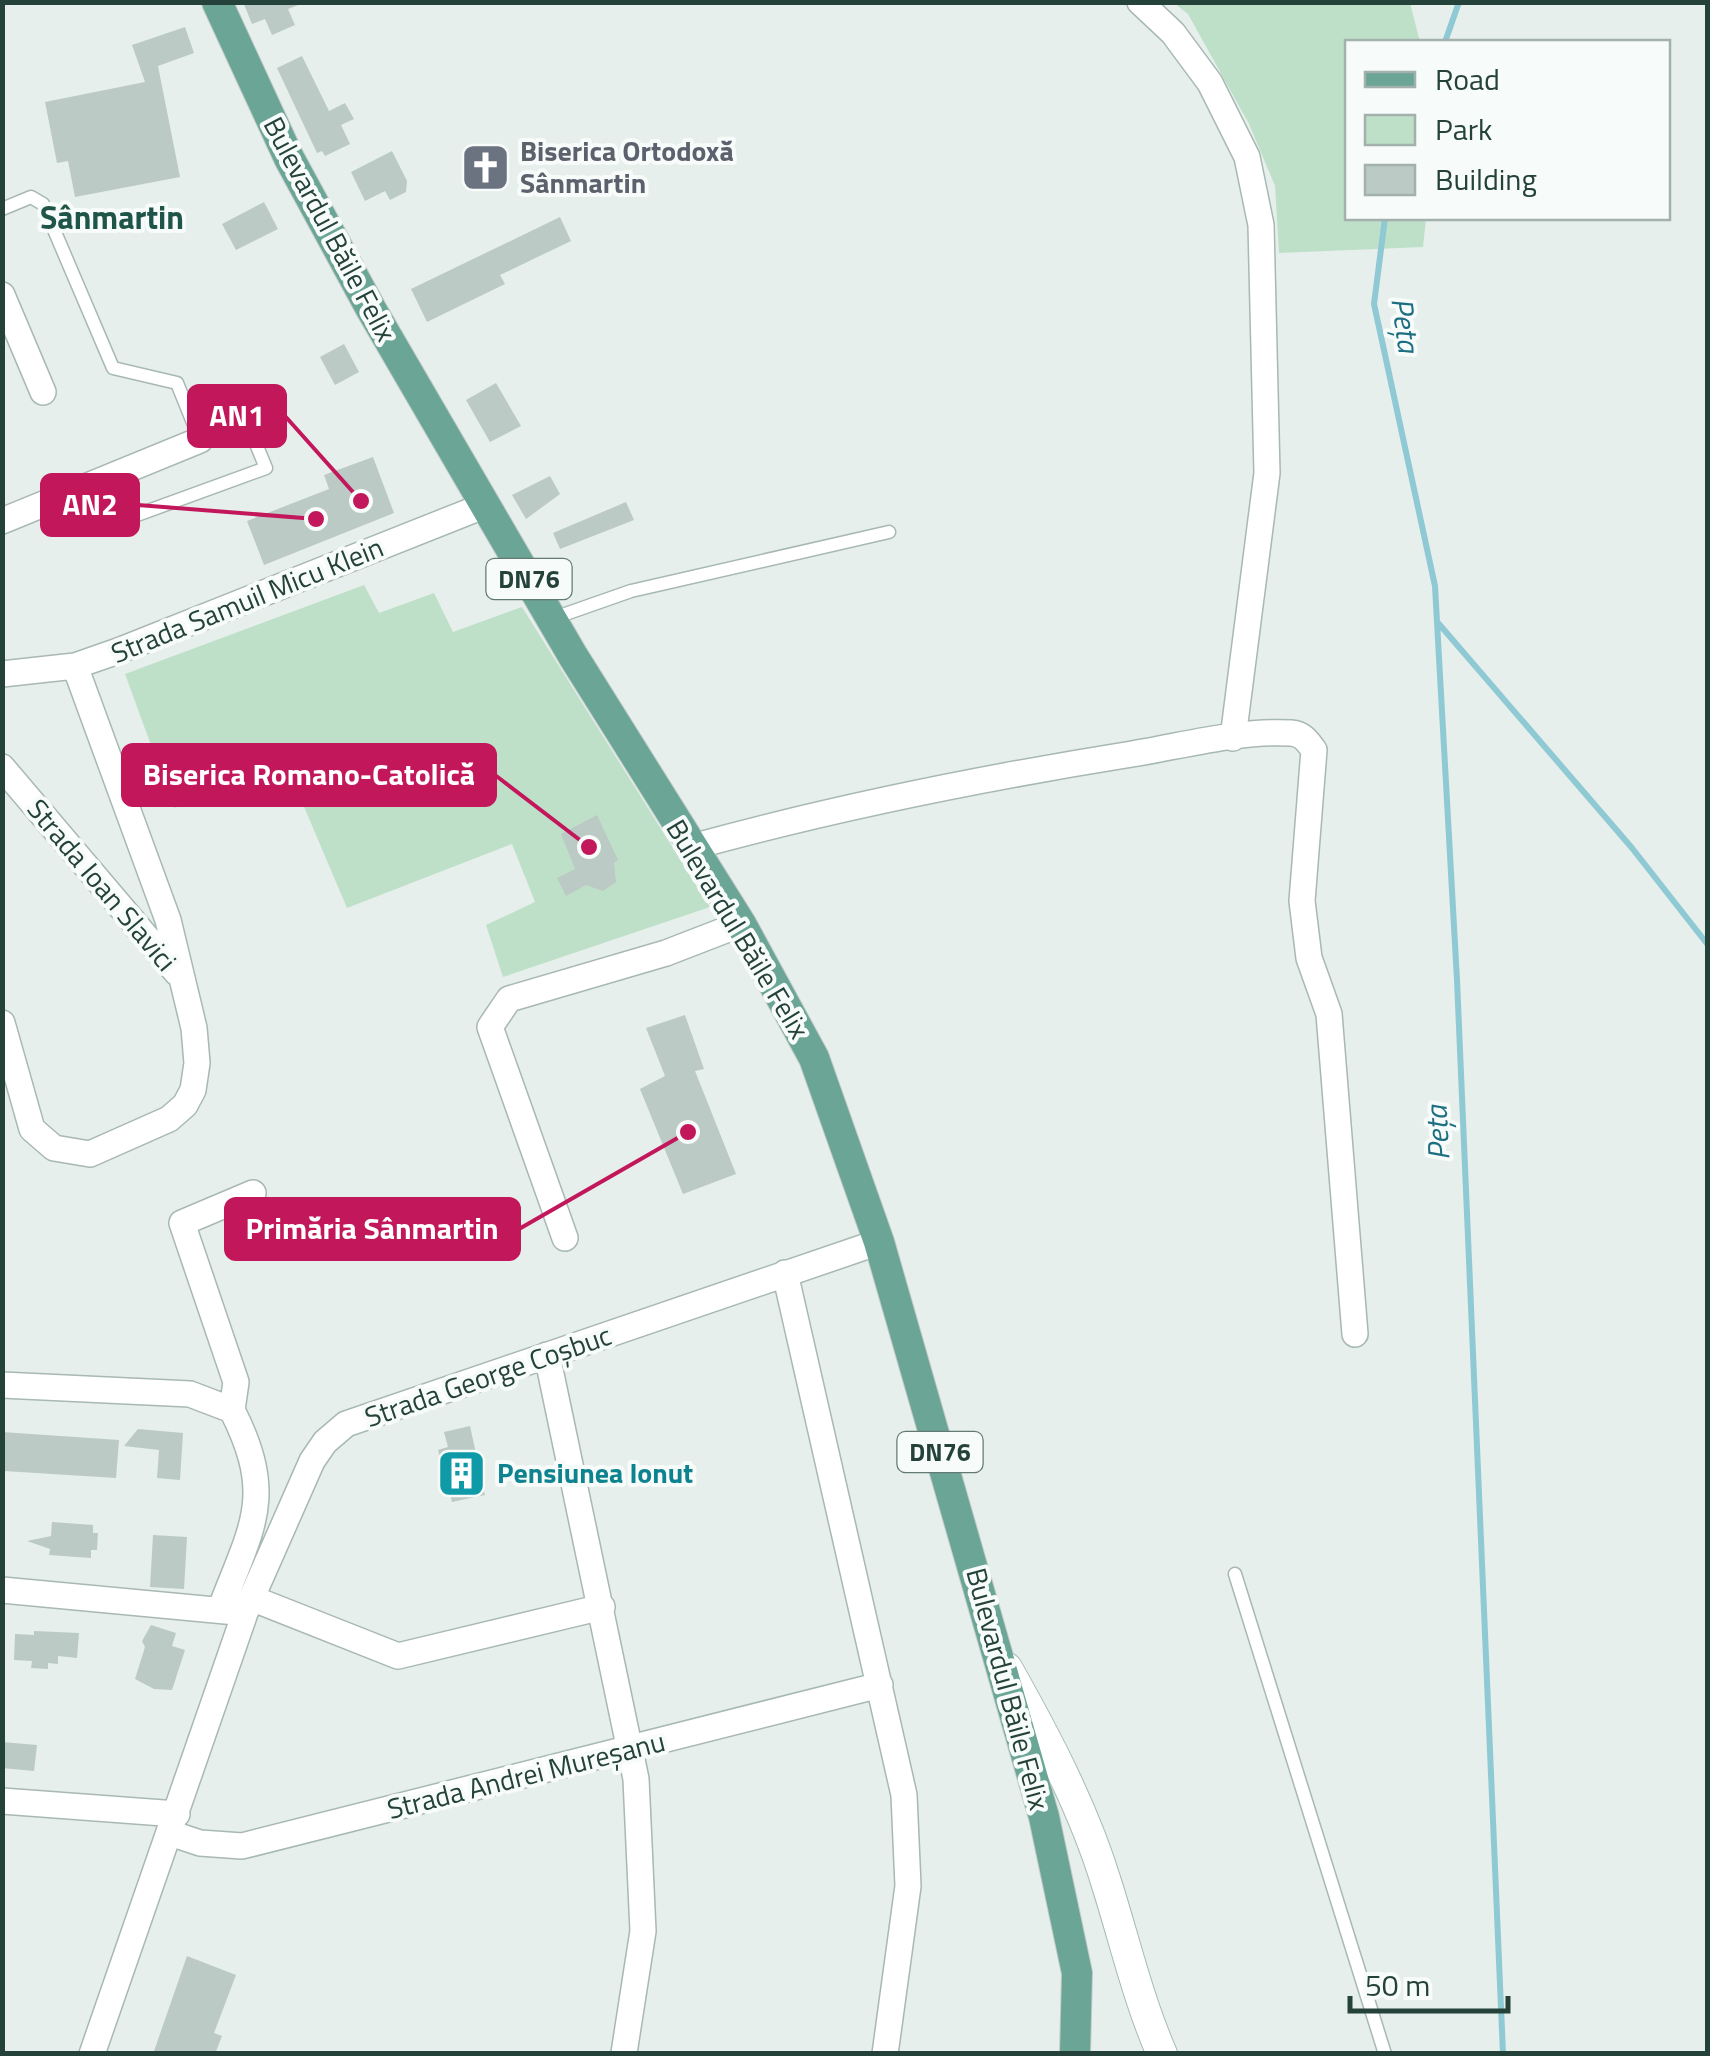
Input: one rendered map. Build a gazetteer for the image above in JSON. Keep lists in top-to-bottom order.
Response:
{
  "streets": {
    "main road": ["Bulevardul Băile Felix", "DN76"],
    "street": [
      "Strada Samuil Micu Klein",
      "Strada Ioan Slavici",
      "Strada George Coșbuc",
      "Strada Andrei Mureșanu"
    ]
  },
  "crossings": [
    ["Bulevardul Băile Felix", "Strada Samuil Micu Klein"],
    ["Bulevardul Băile Felix", "Strada George Coșbuc"],
    ["Strada Samuil Micu Klein", "Strada Ioan Slavici"],
    ["Strada George Coșbuc", "Strada Andrei Mureșanu"]
  ],
  "districts": ["Sânmartin"],
  "water": ["Peța"],
  "places": {
    "church": ["Biserica Ortodoxă Sânmartin"],
    "other": [
      "AN1",
      "AN2",
      "Biserica Romano-Catolică",
      "Primăria Sânmartin"
    ],
    "building": ["Pensiunea Ionut"]
  },
  "legend": ["Road", "Park", "Building"],
  "scale_bar": "50 m"
}
